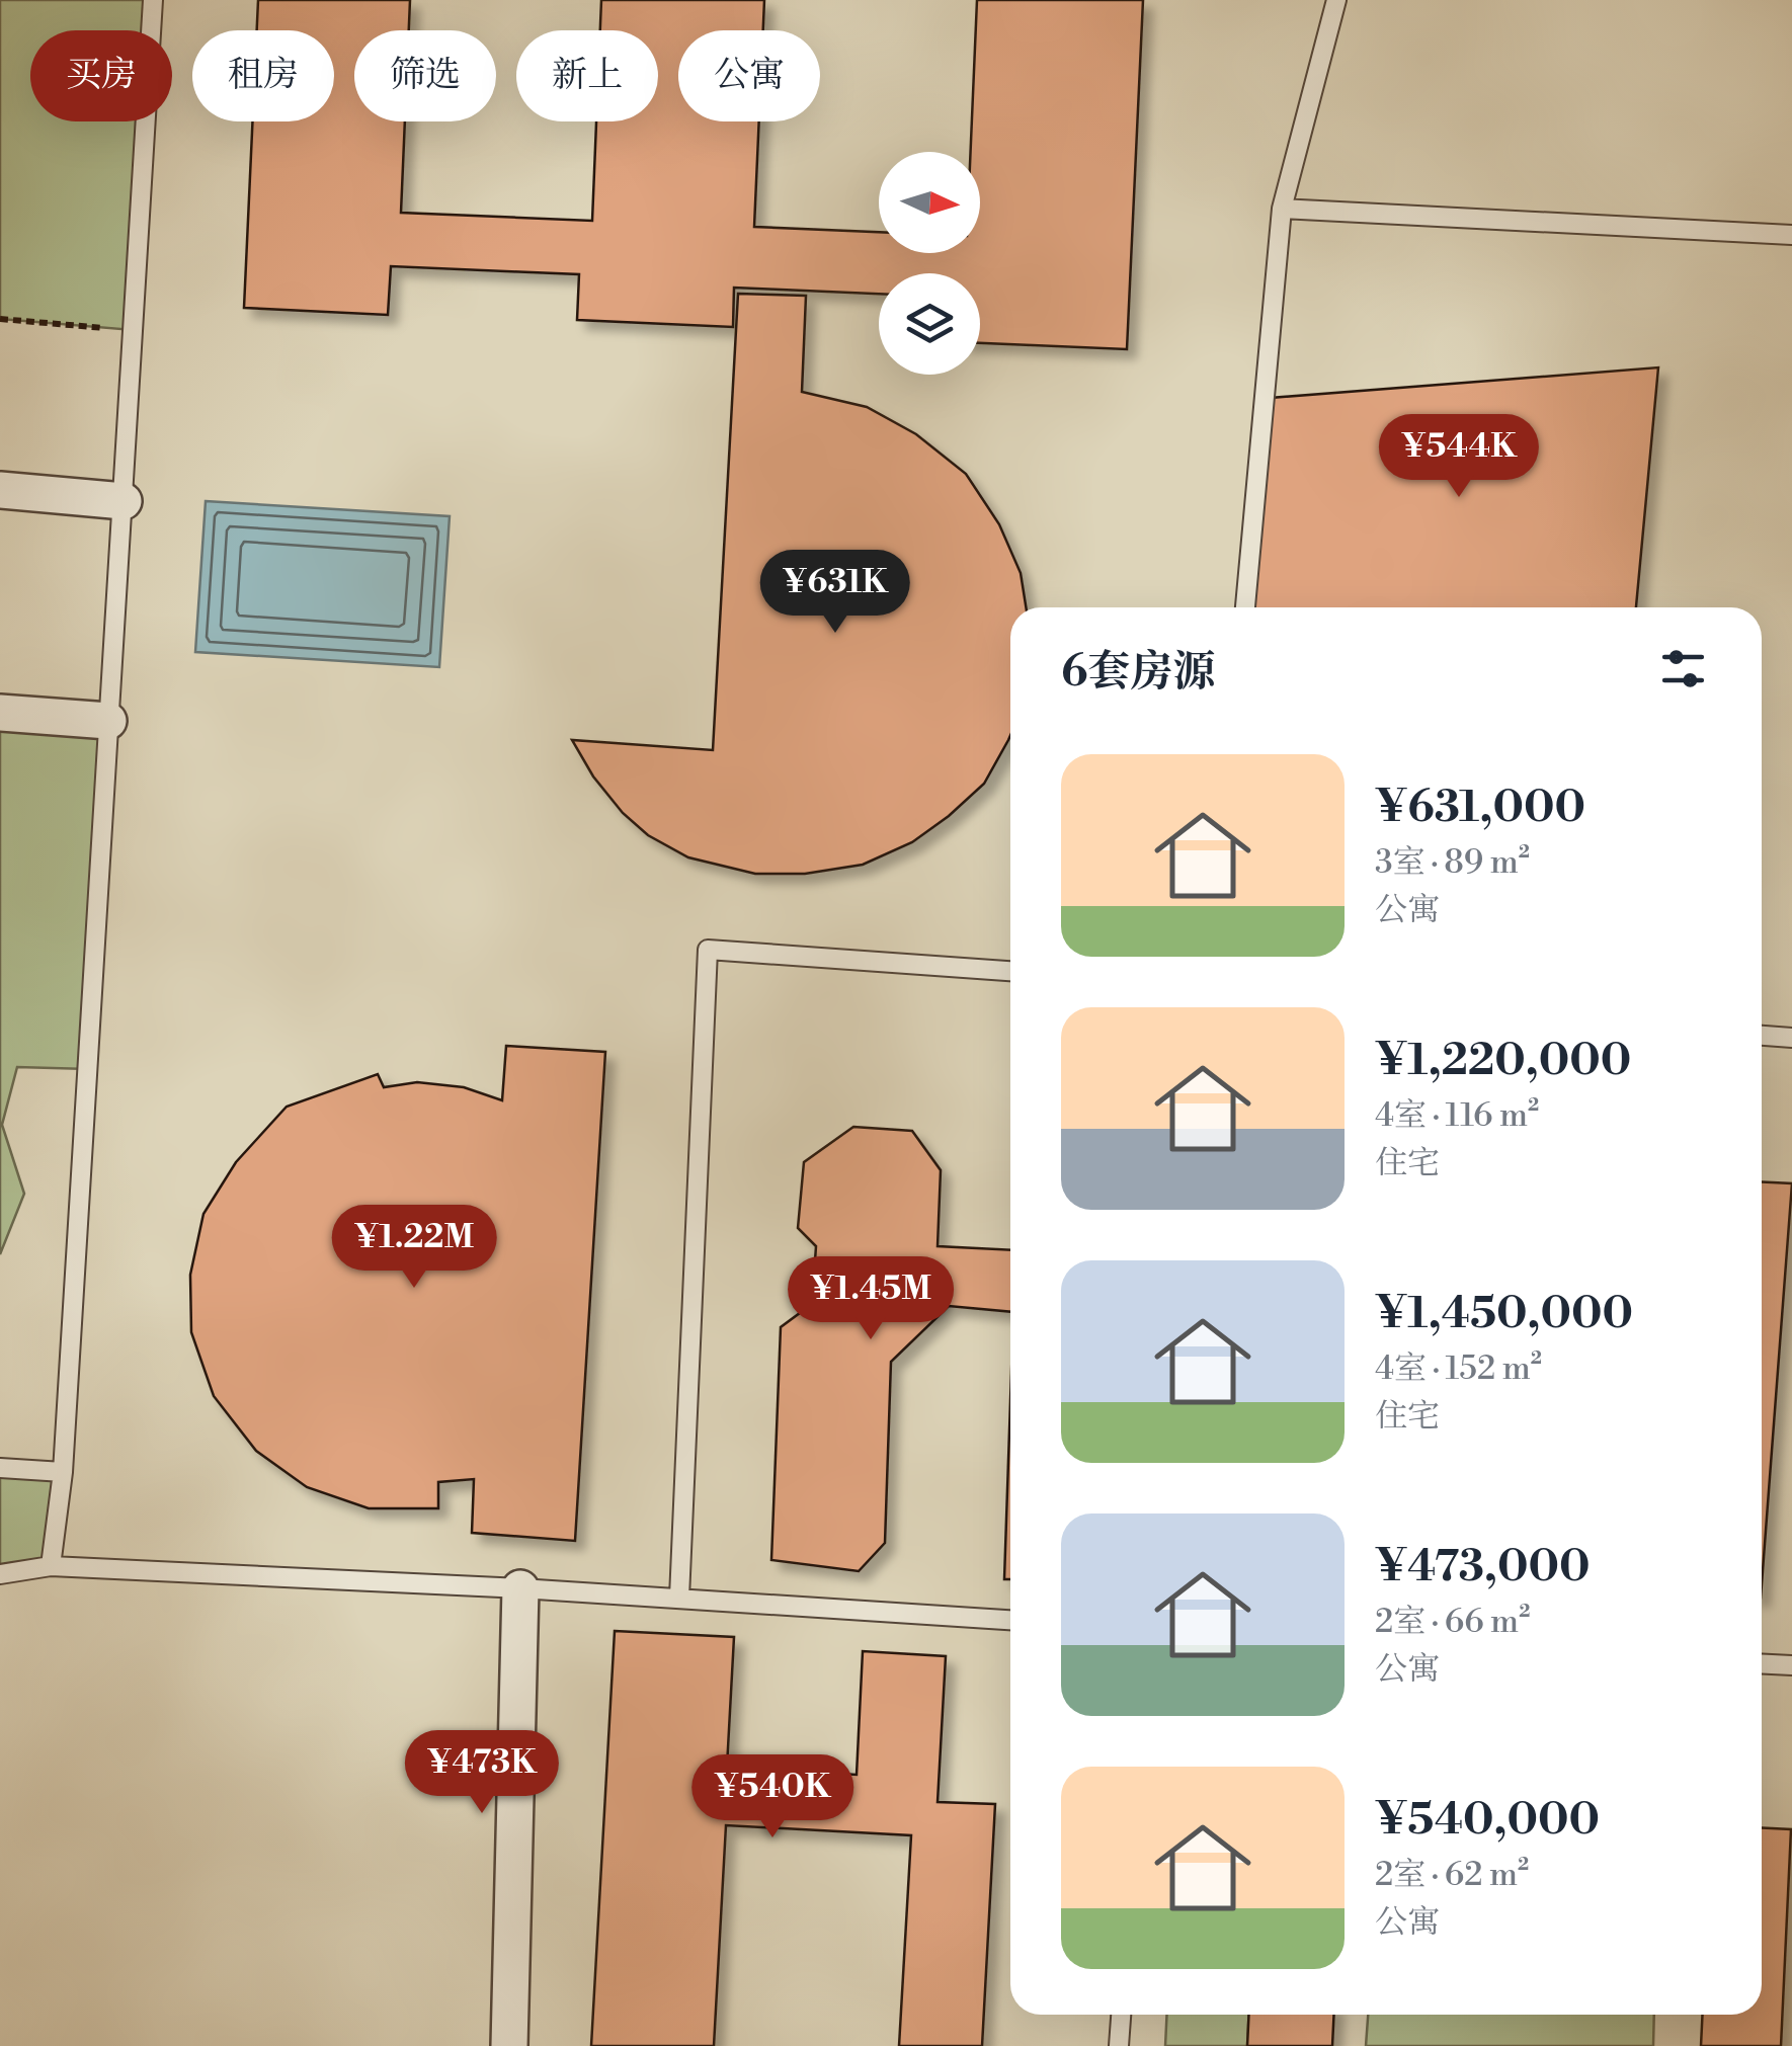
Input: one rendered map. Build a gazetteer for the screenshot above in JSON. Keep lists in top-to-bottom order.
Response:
{
  "north": "right",
  "page": {
    "chip": [
      "买房",
      "租房",
      "筛选",
      "新上",
      "公寓"
    ],
    "price": [
      "¥544K",
      "¥631K",
      "¥1.22M",
      "¥1.45M",
      "¥473K",
      "¥540K"
    ],
    "heading": "6套房源",
    "list": [
      {
        "name": "¥631,000",
        "note": "3室 · 89 m² · 公寓"
      },
      {
        "name": "¥1,220,000",
        "note": "4室 · 116 m² · 住宅"
      },
      {
        "name": "¥1,450,000",
        "note": "4室 · 152 m² · 住宅"
      },
      {
        "name": "¥473,000",
        "note": "2室 · 66 m² · 公寓"
      },
      {
        "name": "¥540,000",
        "note": "2室 · 62 m² · 公寓"
      }
    ]
  }
}
